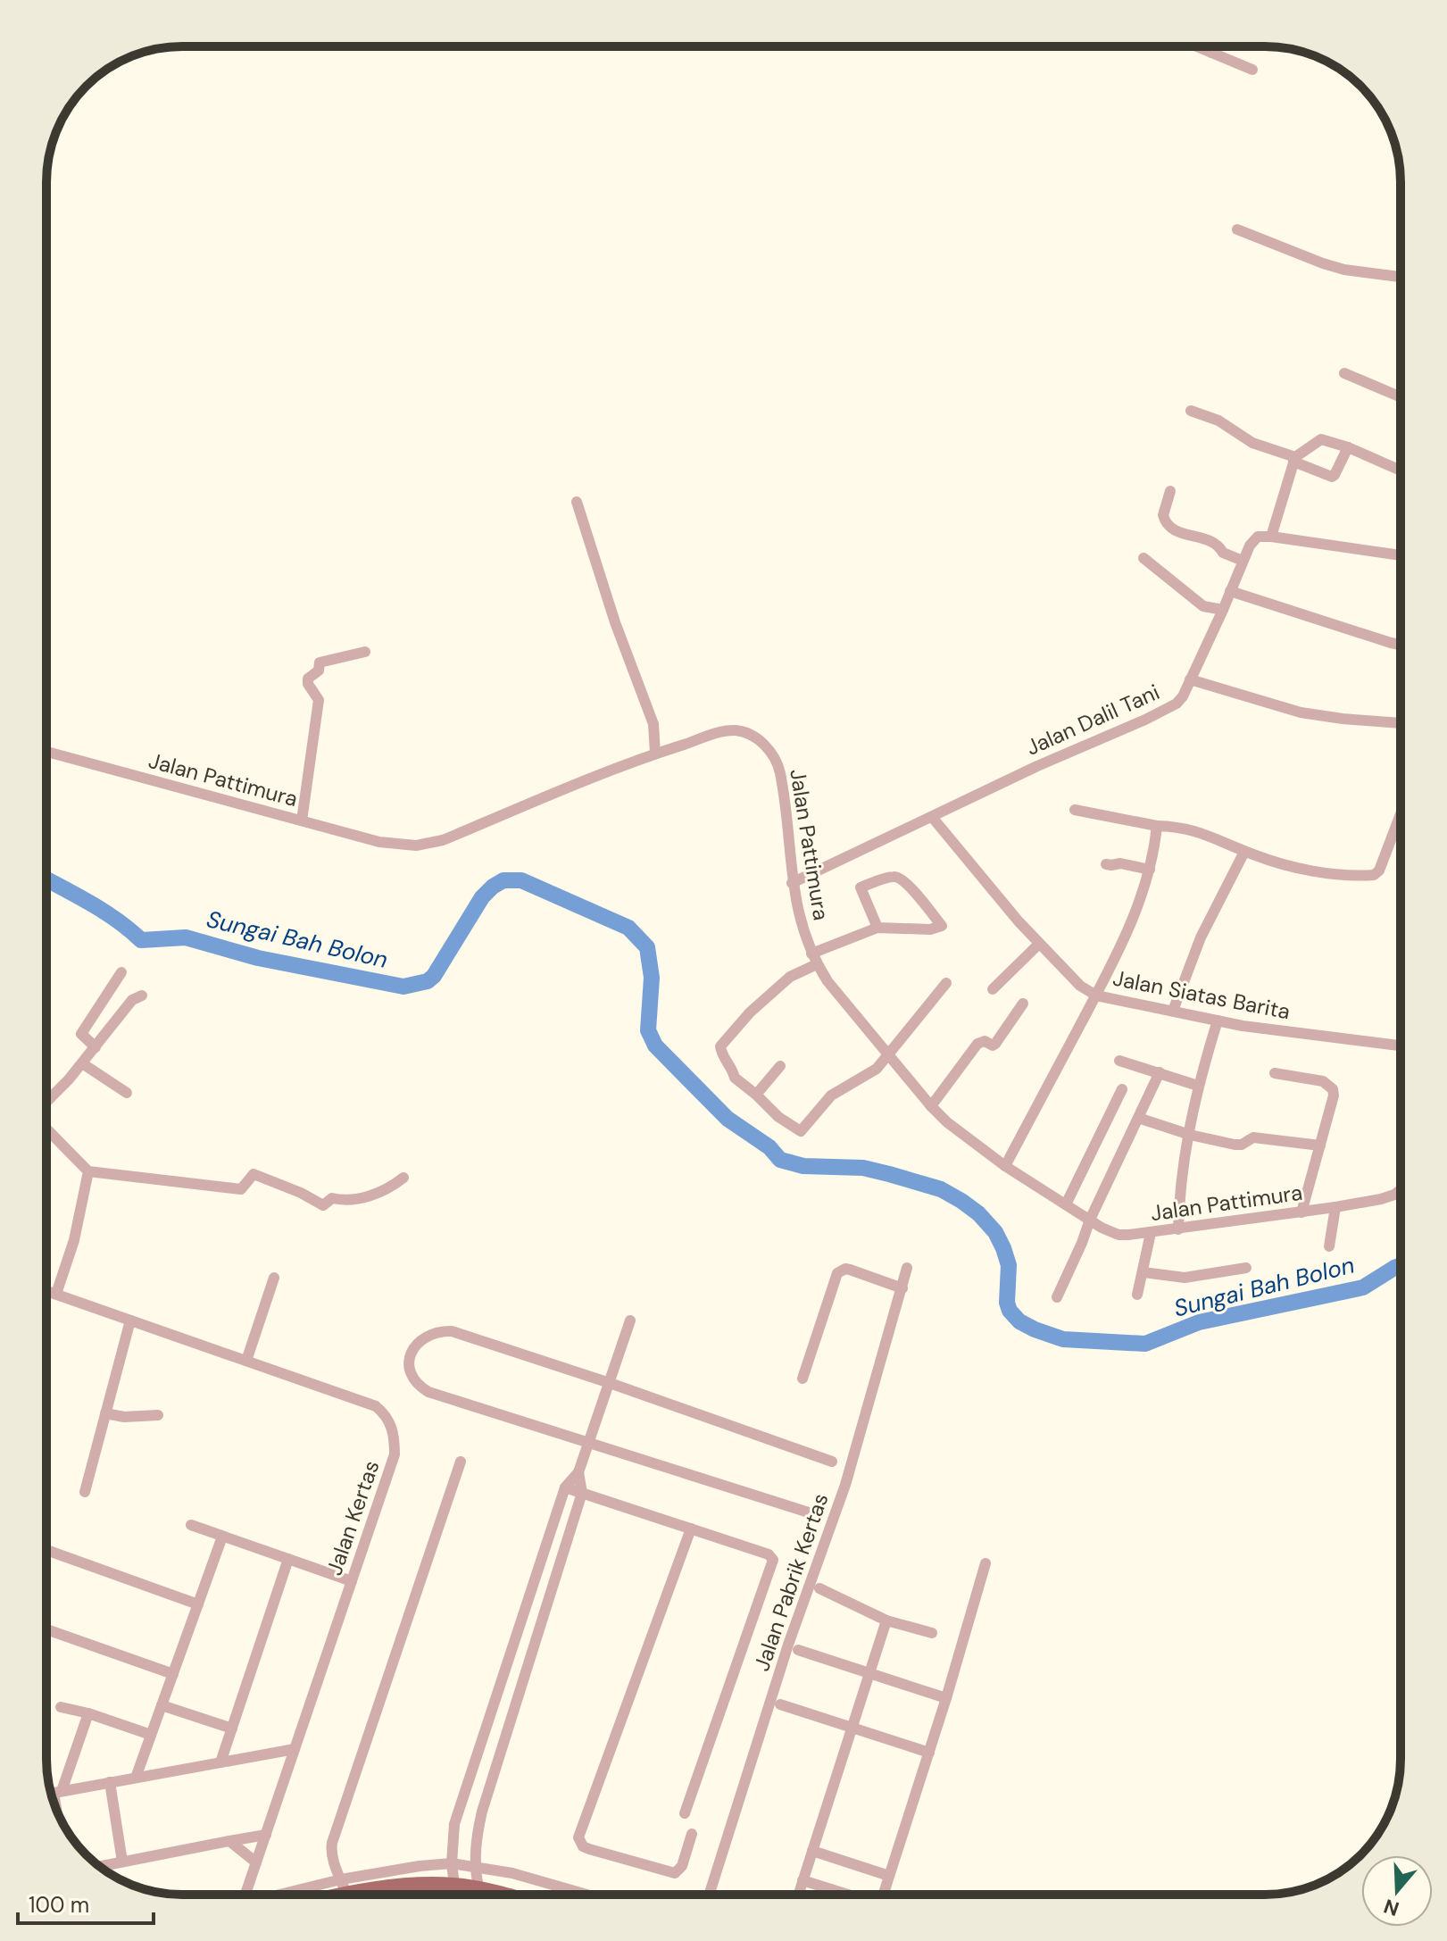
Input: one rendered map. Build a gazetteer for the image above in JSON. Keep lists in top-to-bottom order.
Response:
{
  "streets": {
    "street": [
      "Jalan Dalil Tani",
      "Jalan Pattimura",
      "Jalan Siatas Barita",
      "Jalan Kertas",
      "Jalan Pabrik Kertas"
    ]
  },
  "crossings": [
    ["Jalan Dalil Tani", "Jalan Pattimura"],
    ["Jalan Dalil Tani", "Jalan Siatas Barita"]
  ],
  "water": ["Sungai Bah Bolon"],
  "scale_bar": "100 m",
  "north": "bottom"
}
